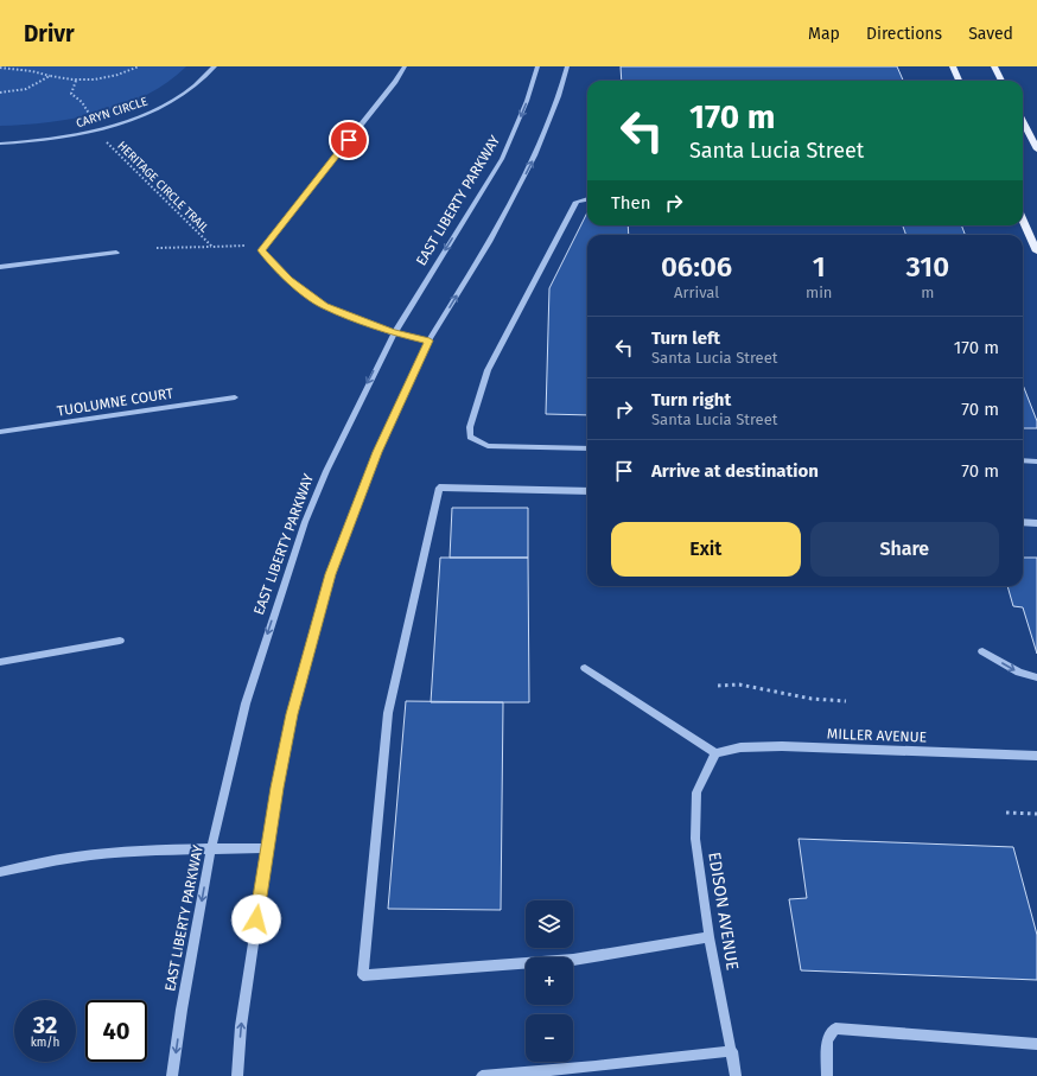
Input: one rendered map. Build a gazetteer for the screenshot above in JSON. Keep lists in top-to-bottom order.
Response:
{
  "streets": {
    "street": [
      "CARYN CIRCLE",
      "EAST LIBERTY PARKWAY",
      "TUOLUMNE COURT",
      "MILLER AVENUE",
      "EDISON AVENUE"
    ],
    "path": ["HERITAGE CIRCLE TRAIL"]
  },
  "crossings": [
    ["MILLER AVENUE", "EDISON AVENUE"]
  ],
  "page": {
    "header": "Drivr",
    "nav": ["Map", "Directions", "Saved"],
    "turn": ["170 m", "Santa Lucia Street"],
    "then": "Then",
    "eta": [
      "06:06",
      "Arrival",
      "1",
      "min",
      "310",
      "m"
    ],
    "list": [
      {
        "name": "Turn left",
        "note": "Santa Lucia Street",
        "value": "170 m"
      },
      {
        "name": "Turn right",
        "note": "Santa Lucia Street",
        "value": "70 m"
      },
      {
        "name": "Arrive at destination",
        "value": "70 m"
      }
    ],
    "buttons": ["Exit", "Share"],
    "map_buttons": ["+", "−"],
    "speed": "32 km/h",
    "limit": "40"
  }
}
